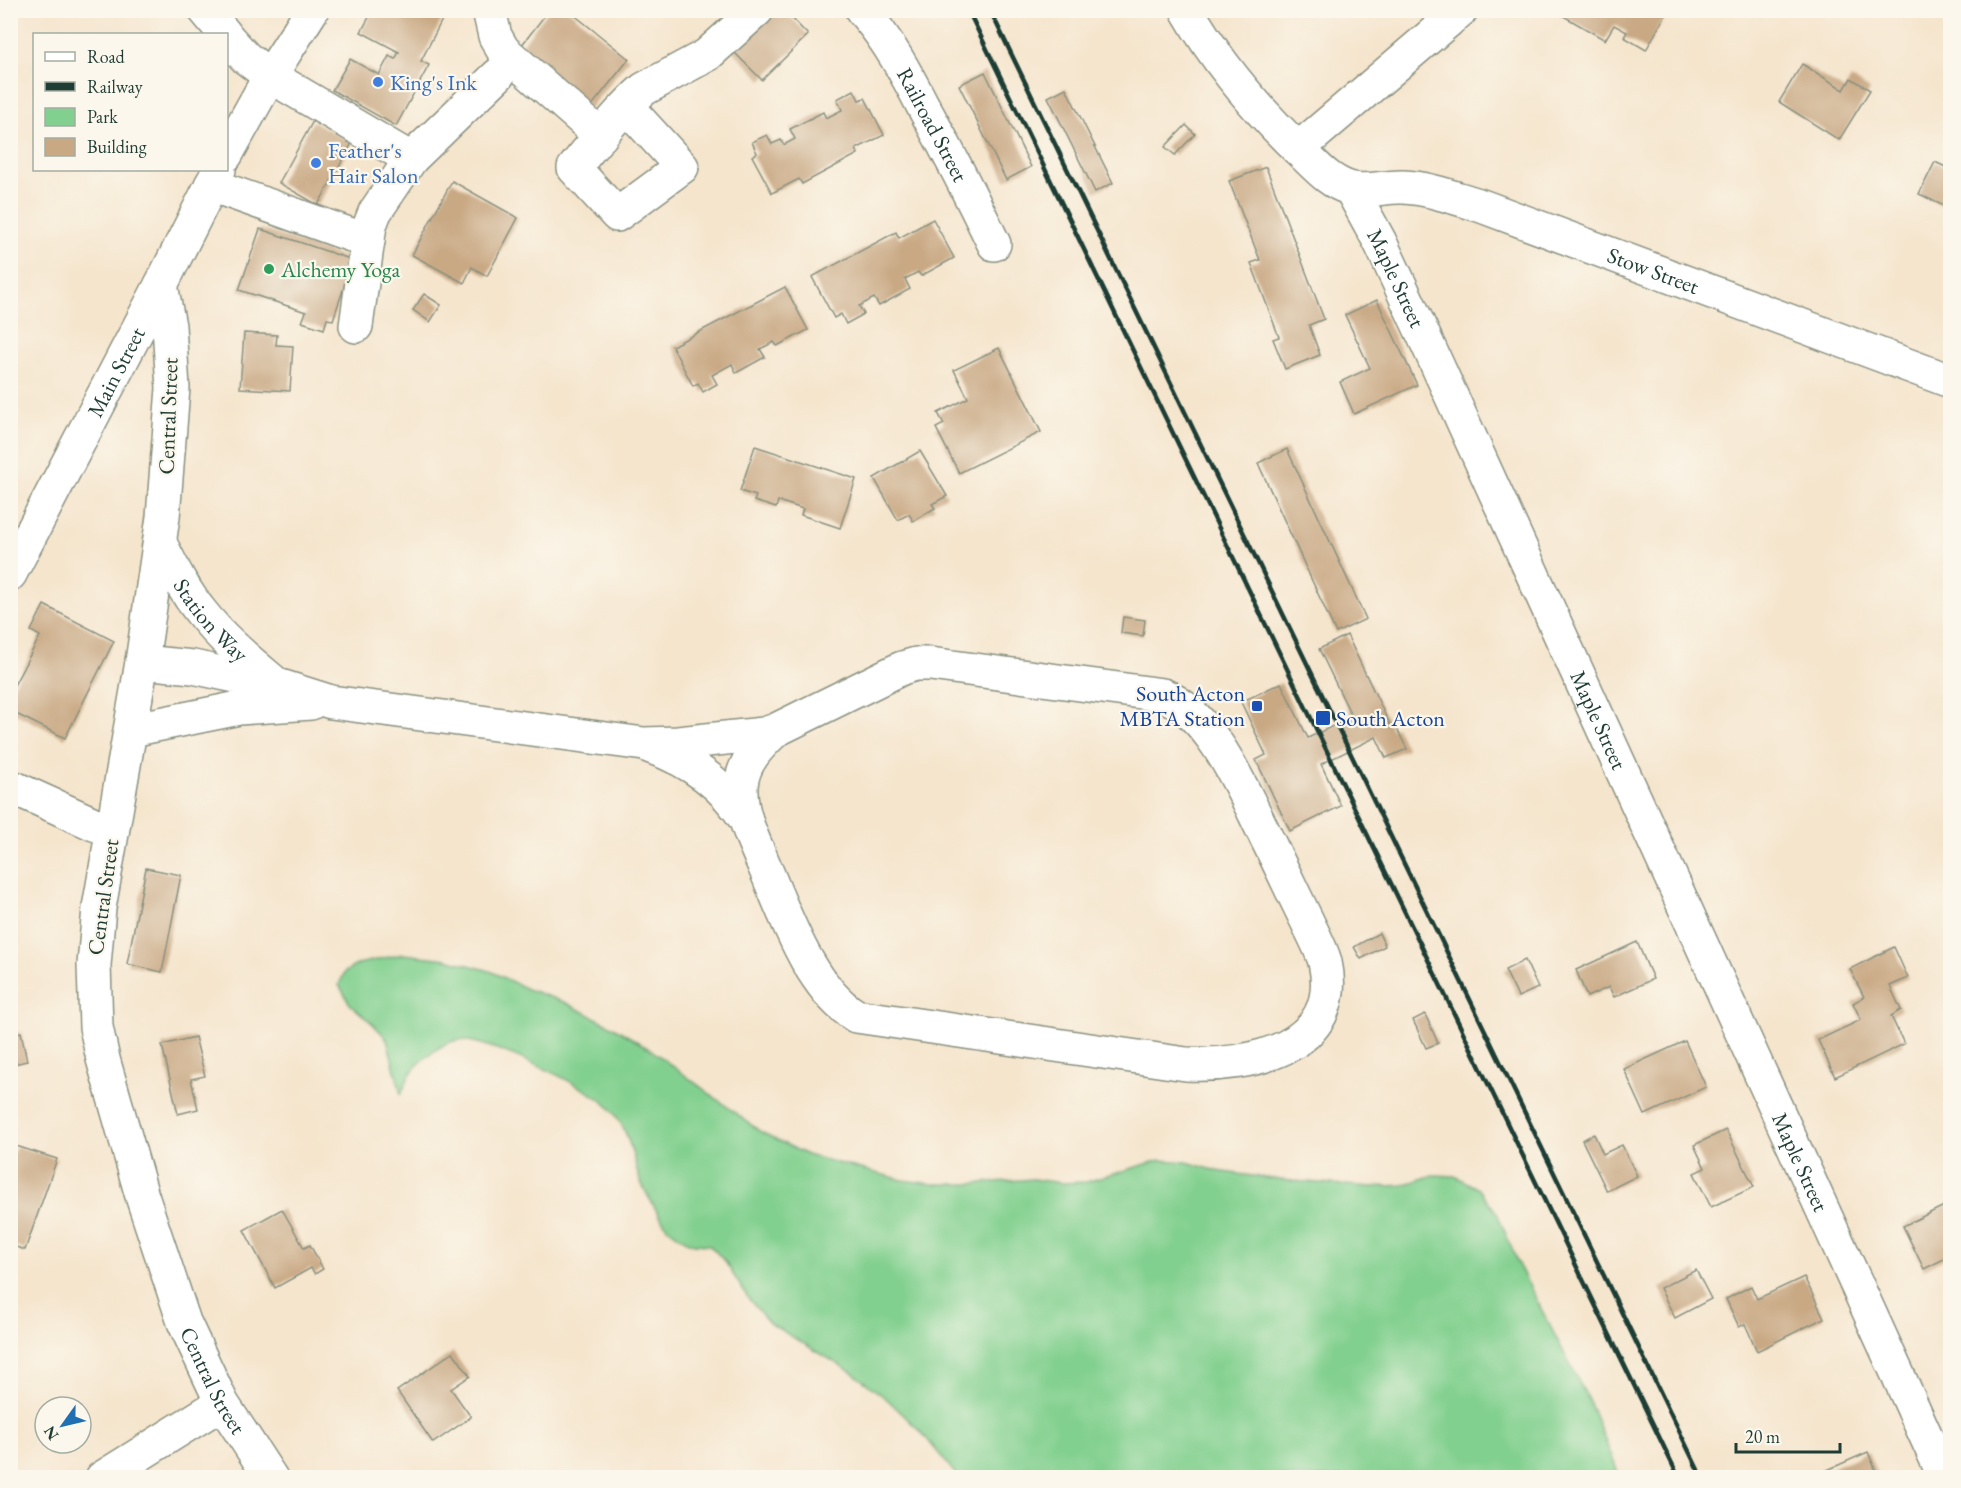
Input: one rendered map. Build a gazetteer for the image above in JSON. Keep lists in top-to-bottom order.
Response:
{
  "streets": {
    "street": [
      "Railroad Street",
      "Stow Street",
      "Maple Street",
      "Main Street",
      "Central Street",
      "Station Way"
    ]
  },
  "crossings": [
    ["Stow Street", "Maple Street"],
    ["Main Street", "Central Street"],
    ["Central Street", "Station Way"]
  ],
  "places": {
    "other": ["King's Ink", "Feather's Hair Salon", "Alchemy Yoga"],
    "transit": ["South Acton MBTA Station", "South Acton"]
  },
  "legend": [
    "Road",
    "Railway",
    "Park",
    "Building"
  ],
  "scale_bar": "20 m",
  "north": "bottom left"
}
